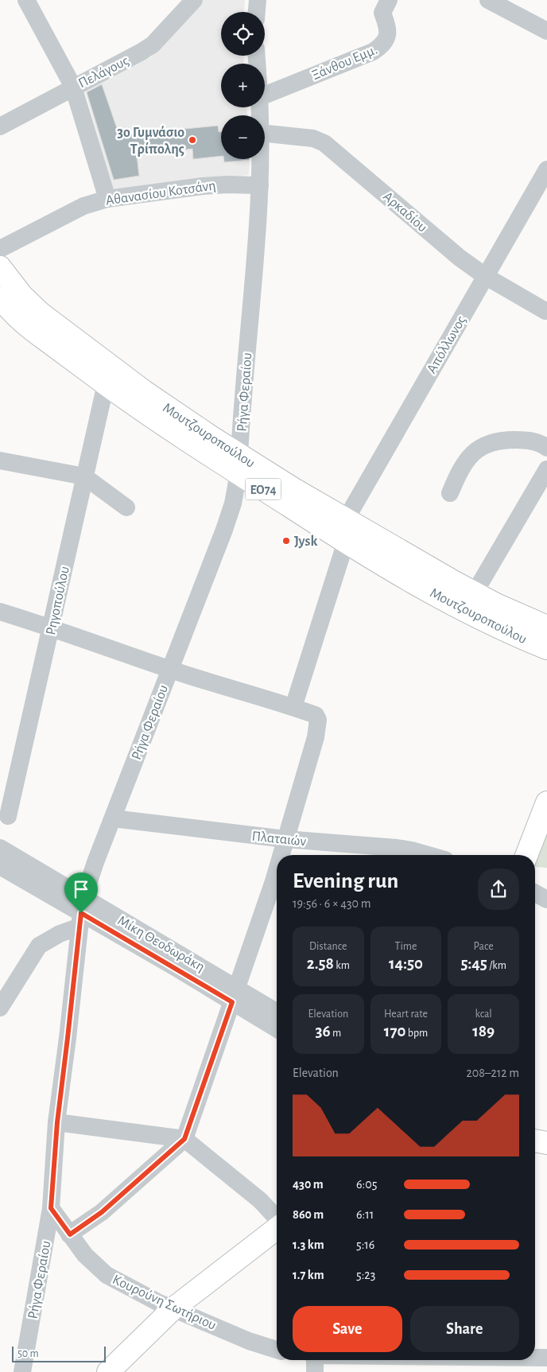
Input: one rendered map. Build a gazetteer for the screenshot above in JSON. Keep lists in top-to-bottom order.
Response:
{
  "streets": {
    "main road": ["Μουτζουροπούλου", "ΕΟ74"],
    "street": [
      "Ξάνθου Εμμ.",
      "Πελάγους",
      "Αθανασίου Κοτσάνη",
      "Αρκαδίου",
      "Απόλλωνος",
      "Ρήγα Φεραίου",
      "Ρηγοπούλου",
      "Πλαταιών",
      "Μίκη Θεοδωράκη",
      "Κουρούνη Σωτήριου"
    ]
  },
  "crossings": [
    ["Αθανασίου Κοτσάνη", "Ρήγα Φεραίου"],
    ["Αρκαδίου", "Απόλλωνος"],
    ["Απόλλωνος", "Μουτζουροπούλου"],
    ["Ρήγα Φεραίου", "Μουτζουροπούλου"],
    ["Ρήγα Φεραίου", "Πλαταιών"],
    ["Ρήγα Φεραίου", "Μίκη Θεοδωράκη"],
    ["Ρήγα Φεραίου", "Κουρούνη Σωτήριου"],
    ["Μουτζουροπούλου", "Ρηγοπούλου"]
  ],
  "places": ["3ο Γυμνάσιο Τρίπολης", "Jysk"],
  "scale_bar": "50 m",
  "page": {
    "map_buttons": ["+", "−"],
    "heading": ["Evening run", "19:56 · 6 × 430 m"],
    "stats": [
      ["Distance", "2.58 km"],
      ["Time", "14:50"],
      ["Pace", "5:45 /km"],
      ["Elevation", "36 m"],
      ["Heart rate", "170 bpm"],
      ["kcal", "189"]
    ],
    "chart": ["Elevation", "208–212 m"],
    "list": [
      {
        "name": "430 m",
        "note": "6:05"
      },
      {
        "name": "860 m",
        "note": "6:11"
      },
      {
        "name": "1.3 km",
        "note": "5:16"
      },
      {
        "name": "1.7 km",
        "note": "5:23"
      }
    ],
    "buttons": ["Save", "Share"],
    "scale": "50 m"
  }
}
